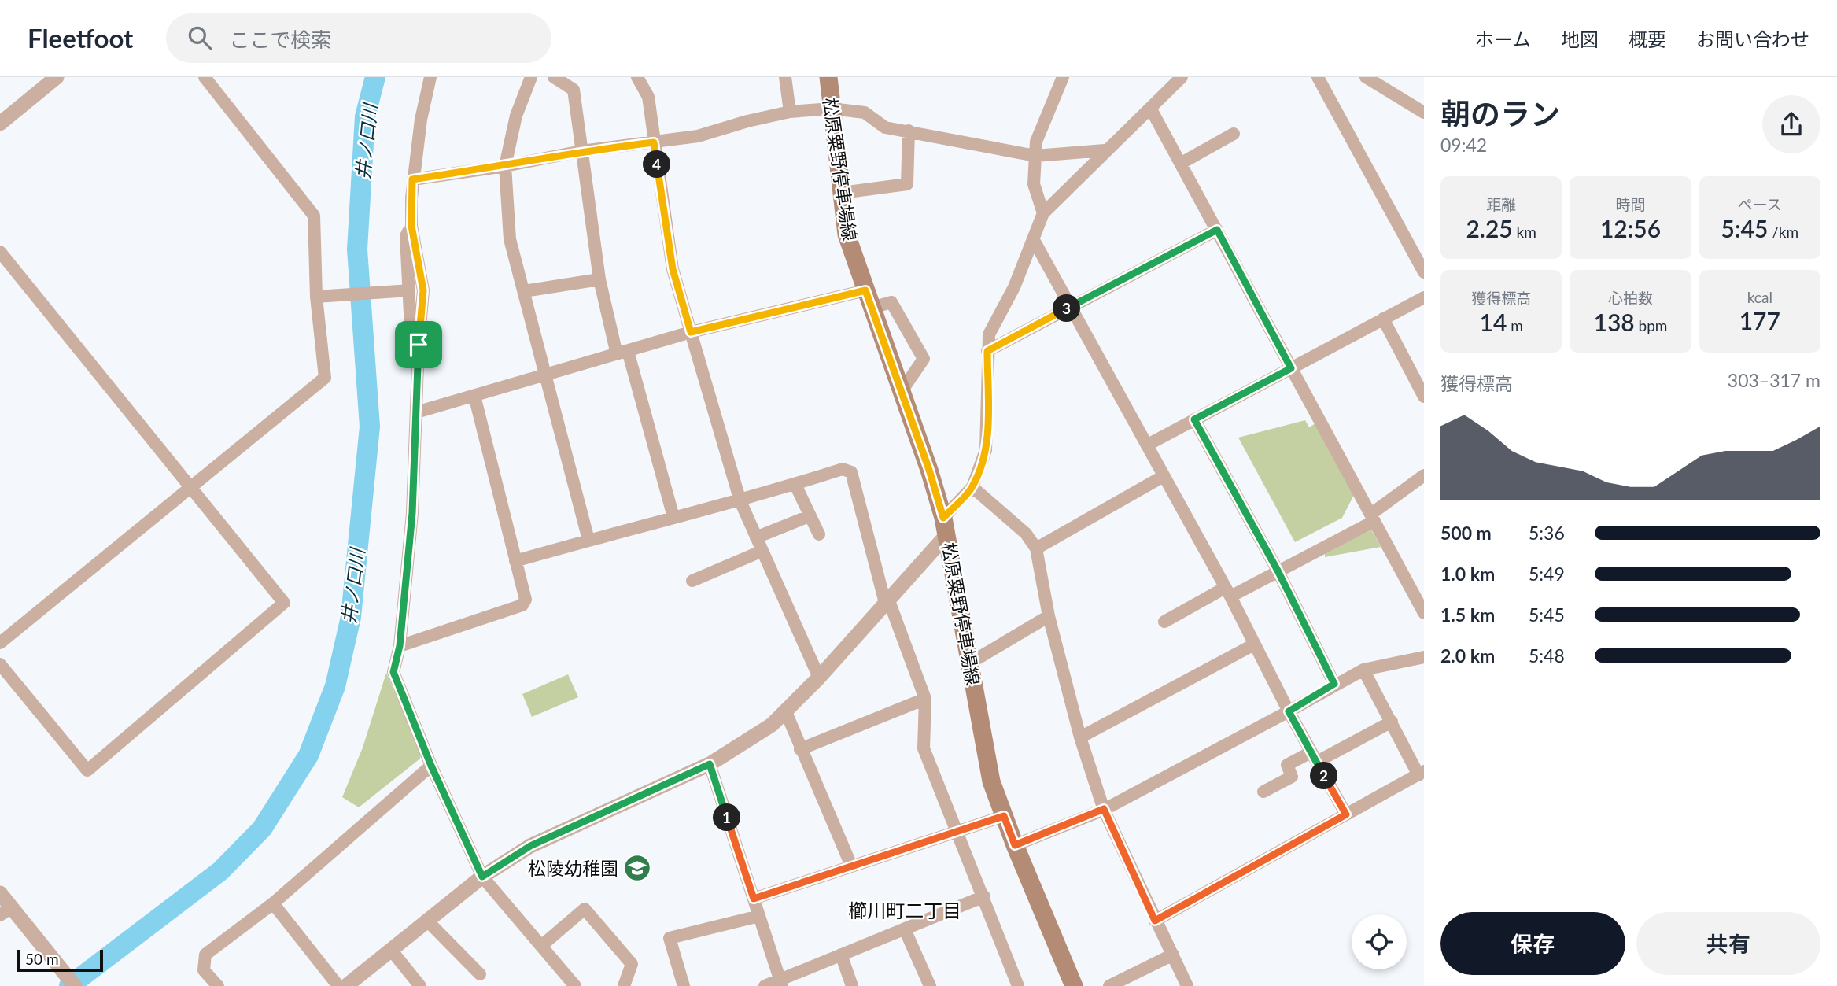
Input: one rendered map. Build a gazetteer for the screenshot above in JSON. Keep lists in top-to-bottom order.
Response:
{
  "streets": {
    "main road": ["松原粟野停車場線"]
  },
  "districts": ["櫛川町二丁目"],
  "water": ["井ノ口川"],
  "places": {
    "school or university": ["松陵幼稚園"]
  },
  "scale_bar": "50 m",
  "page": {
    "header": "Fleetfoot",
    "search": "ここで検索",
    "nav": [
      "ホーム",
      "地図",
      "概要",
      "お問い合わせ"
    ],
    "heading": ["朝のラン", "09:42"],
    "pins": [
      "4",
      "3",
      "2",
      "1"
    ],
    "stats": [
      ["距離", "2.25 km"],
      ["時間", "12:56"],
      ["ペース", "5:45 /km"],
      ["獲得標高", "14 m"],
      ["心拍数", "138 bpm"],
      ["kcal", "177"]
    ],
    "chart": ["獲得標高", "303–317 m"],
    "list": [
      {
        "name": "500 m",
        "note": "5:36"
      },
      {
        "name": "1.0 km",
        "note": "5:49"
      },
      {
        "name": "1.5 km",
        "note": "5:45"
      },
      {
        "name": "2.0 km",
        "note": "5:48"
      }
    ],
    "buttons": ["保存", "共有"],
    "scale": "50 m"
  }
}
